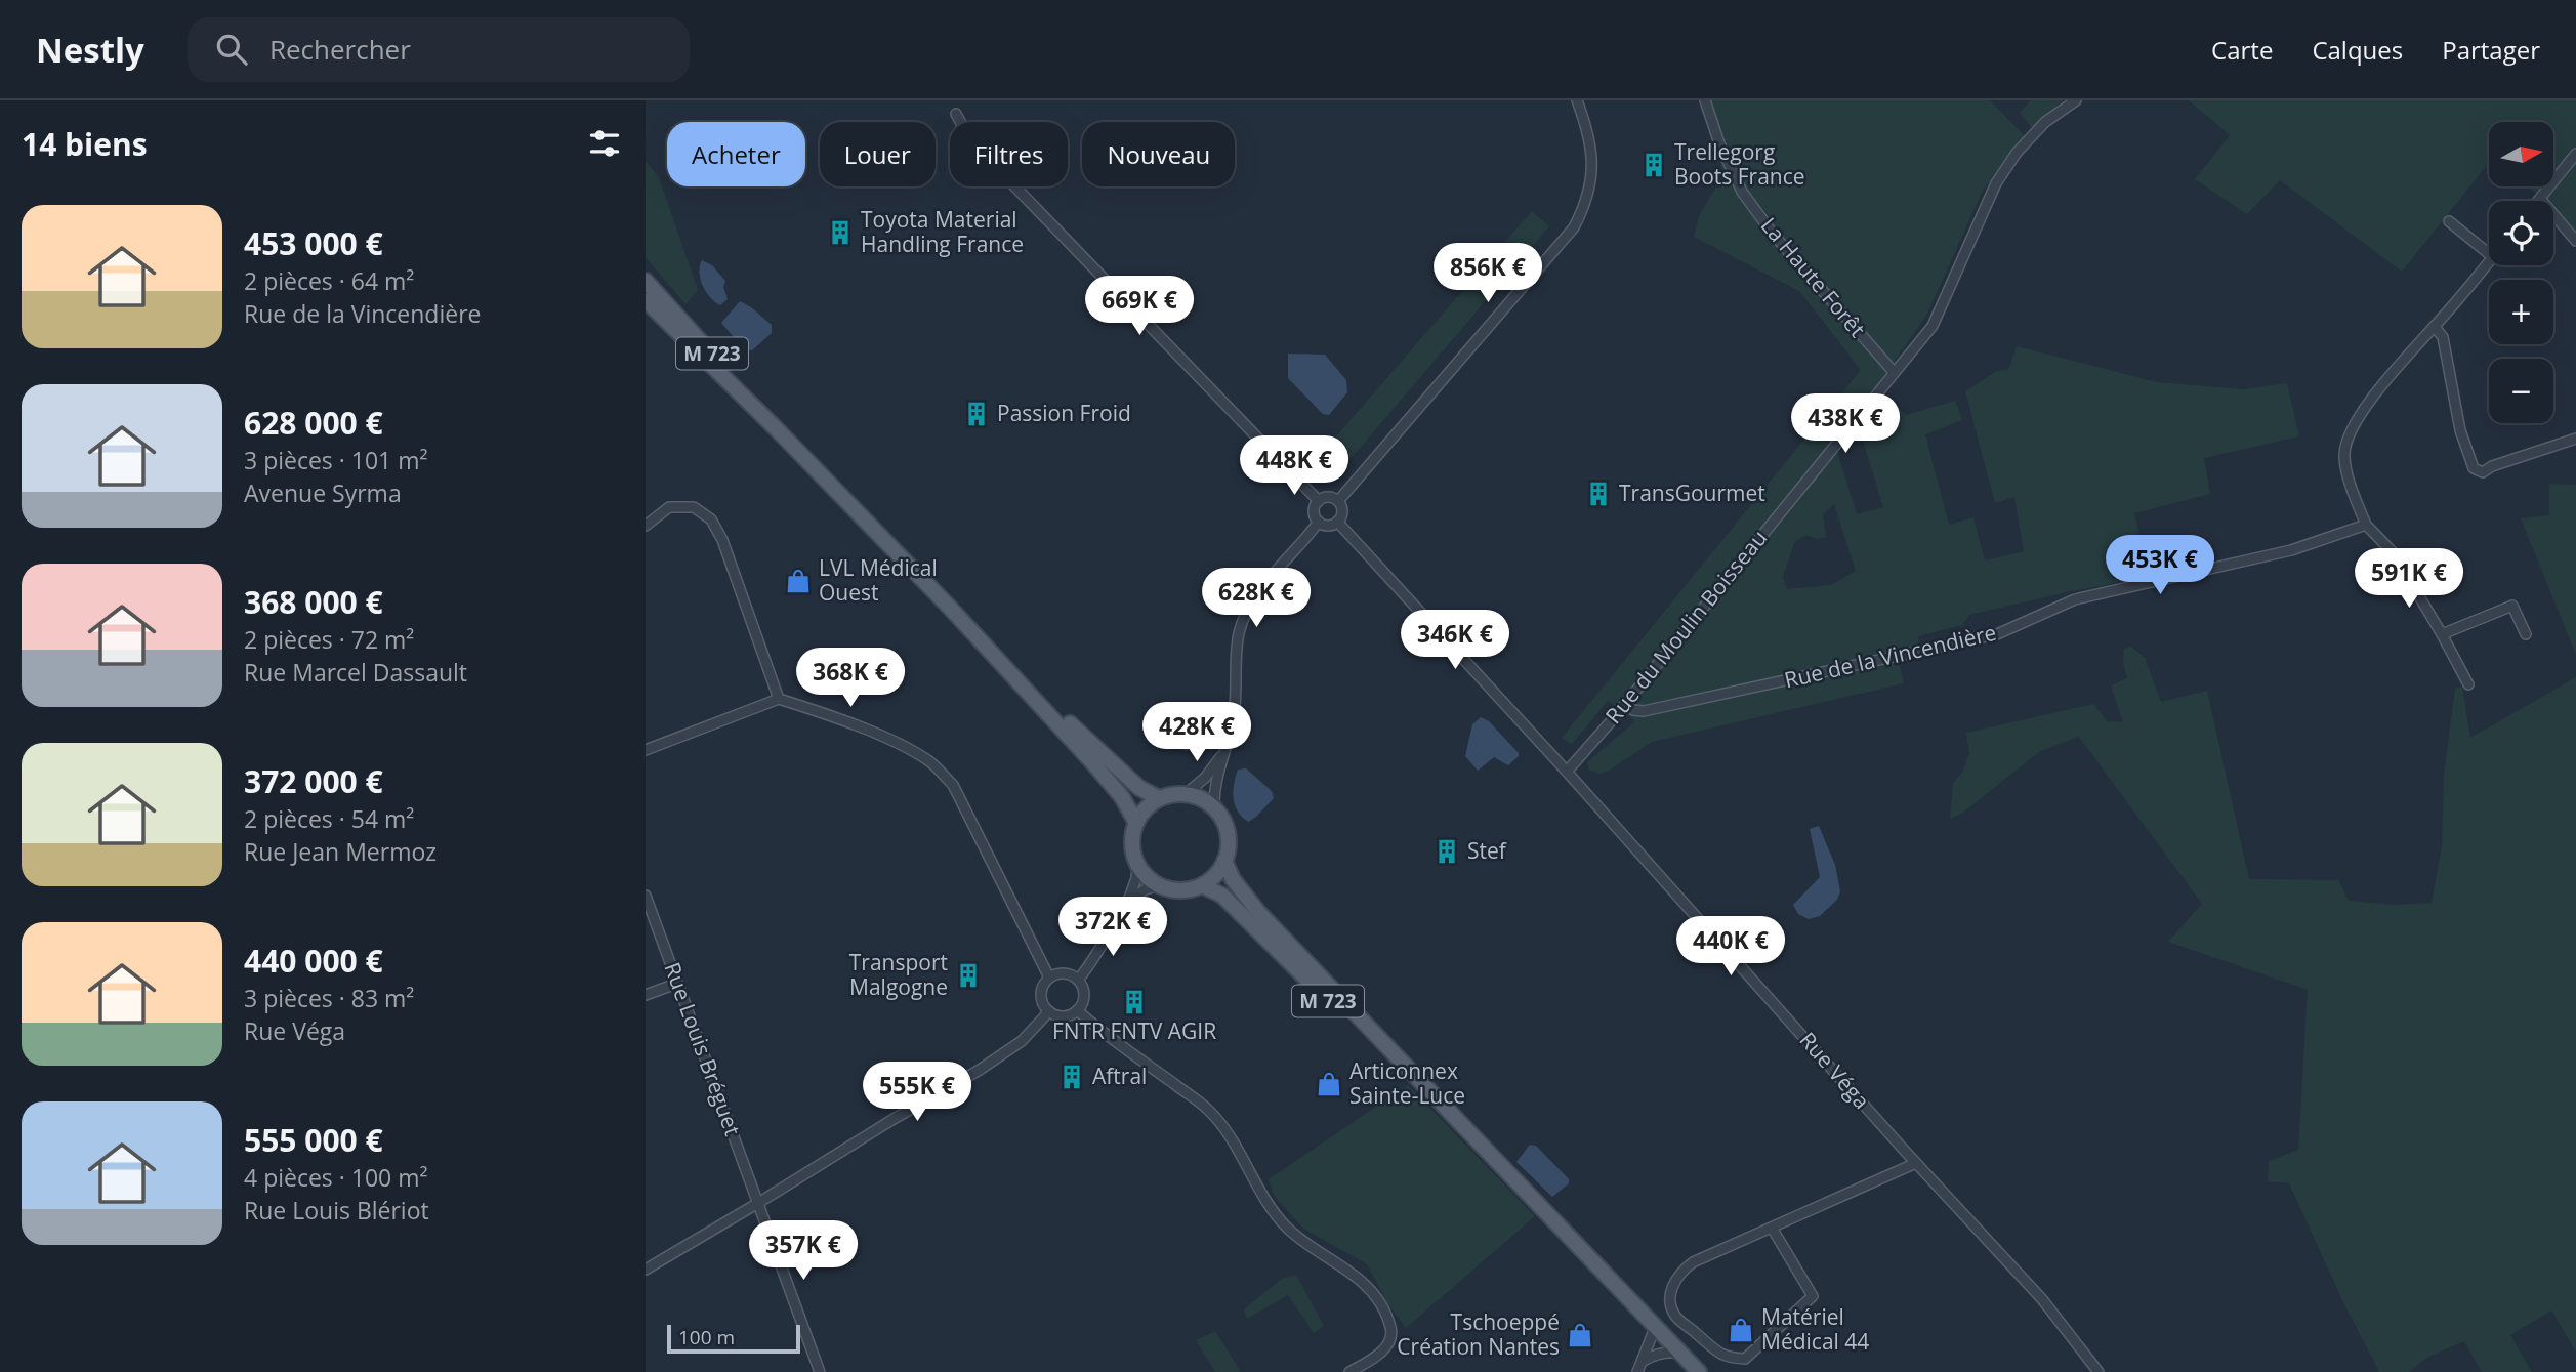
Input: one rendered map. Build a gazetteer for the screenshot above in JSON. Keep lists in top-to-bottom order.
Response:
{
  "streets": {
    "main road": ["M 723"],
    "street": [
      "La Haute Forêt",
      "Rue du Moulin Boisseau",
      "Rue de la Vincendière",
      "Rue Louis Bréguet",
      "Rue Véga"
    ]
  },
  "crossings": [
    ["La Haute Forêt", "Rue du Moulin Boisseau"],
    ["Rue du Moulin Boisseau", "Rue de la Vincendière"],
    ["Rue du Moulin Boisseau", "Rue Véga"]
  ],
  "places": {
    "building": [
      "Trellegorg Boots France",
      "Toyota Material Handling France",
      "Passion Froid",
      "TransGourmet",
      "Stef",
      "Transport Malgogne",
      "FNTR FNTV AGIR",
      "Aftral"
    ],
    "shop": [
      "LVL Médical Ouest",
      "Articonnex Sainte-Luce",
      "Matériel Médical 44",
      "Tschoeppé Création Nantes"
    ]
  },
  "scale_bar": "100 m",
  "north": "right",
  "page": {
    "header": "Nestly",
    "search": "Rechercher",
    "nav": ["Carte", "Calques", "Partager"],
    "heading": "14 biens",
    "map_buttons": ["+", "−"],
    "chip": [
      "Acheter",
      "Louer",
      "Filtres",
      "Nouveau"
    ],
    "list": [
      {
        "name": "453 000 €",
        "note": "2 pièces · 64 m² · Rue de la Vincendière"
      },
      {
        "name": "628 000 €",
        "note": "3 pièces · 101 m² · Avenue Syrma"
      },
      {
        "name": "368 000 €",
        "note": "2 pièces · 72 m² · Rue Marcel Dassault"
      },
      {
        "name": "372 000 €",
        "note": "2 pièces · 54 m² · Rue Jean Mermoz"
      },
      {
        "name": "440 000 €",
        "note": "3 pièces · 83 m² · Rue Véga"
      },
      {
        "name": "555 000 €",
        "note": "4 pièces · 100 m² · Rue Louis Blériot"
      }
    ],
    "price": [
      "856K €",
      "669K €",
      "438K €",
      "448K €",
      "453K €",
      "591K €",
      "628K €",
      "346K €",
      "368K €",
      "428K €",
      "372K €",
      "440K €",
      "555K €",
      "357K €"
    ],
    "scale": "100 m"
  }
}
